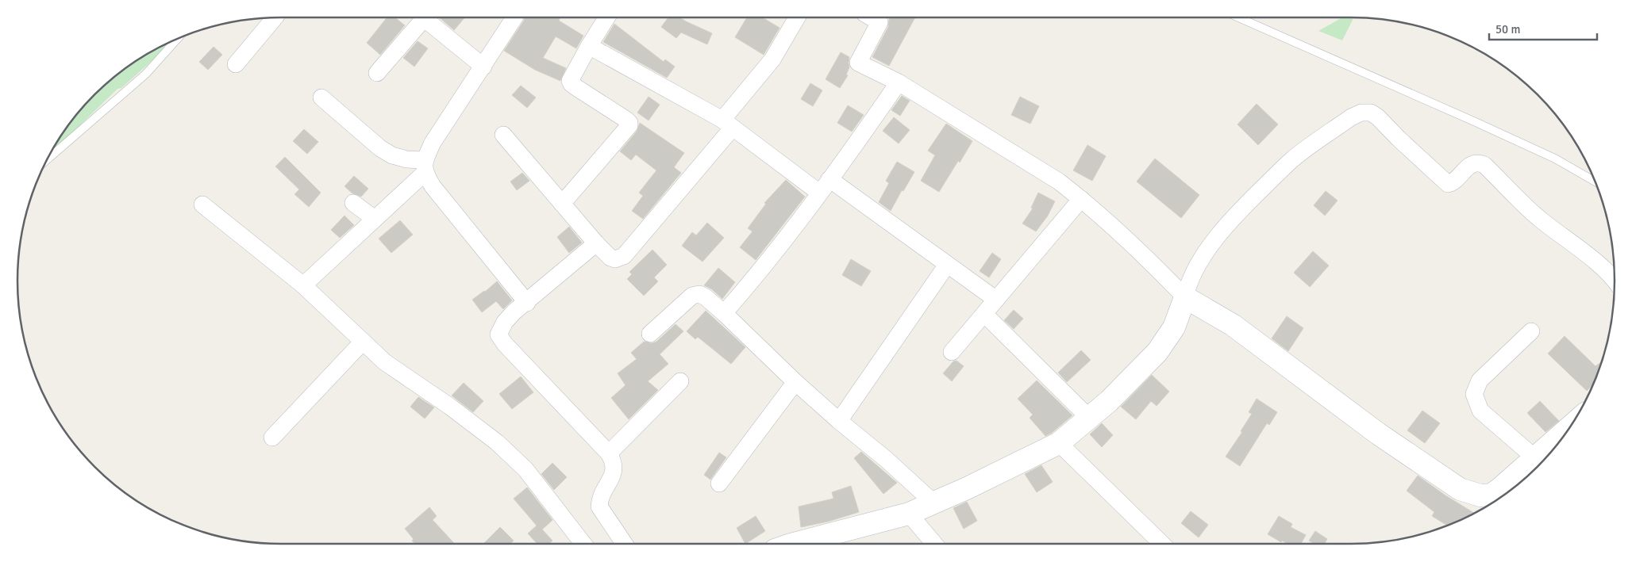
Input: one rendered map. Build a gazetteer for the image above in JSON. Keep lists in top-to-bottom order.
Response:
{
  "scale_bar": "50 m"
}
